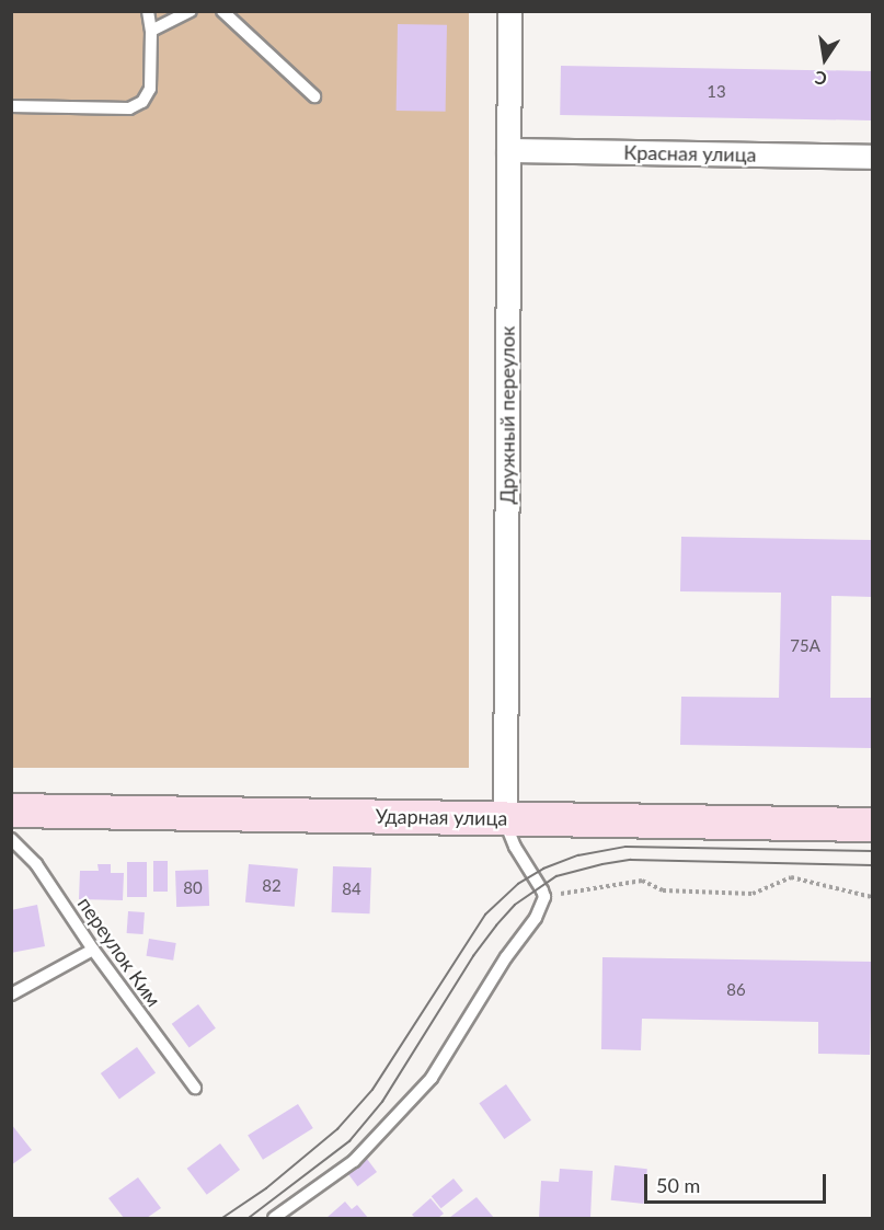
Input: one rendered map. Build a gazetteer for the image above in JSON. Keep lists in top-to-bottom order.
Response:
{
  "streets": {
    "street": ["Красная улица", "Дружный переулок", "Ударная улица"],
    "lane": ["переулок Ким"]
  },
  "crossings": [
    ["Красная улица", "Дружный переулок"],
    ["Дружный переулок", "Ударная улица"]
  ],
  "house_numbers": [
    "13",
    "75А",
    "82",
    "80",
    "84",
    "86"
  ],
  "scale_bar": "50 m",
  "north": "bottom"
}
